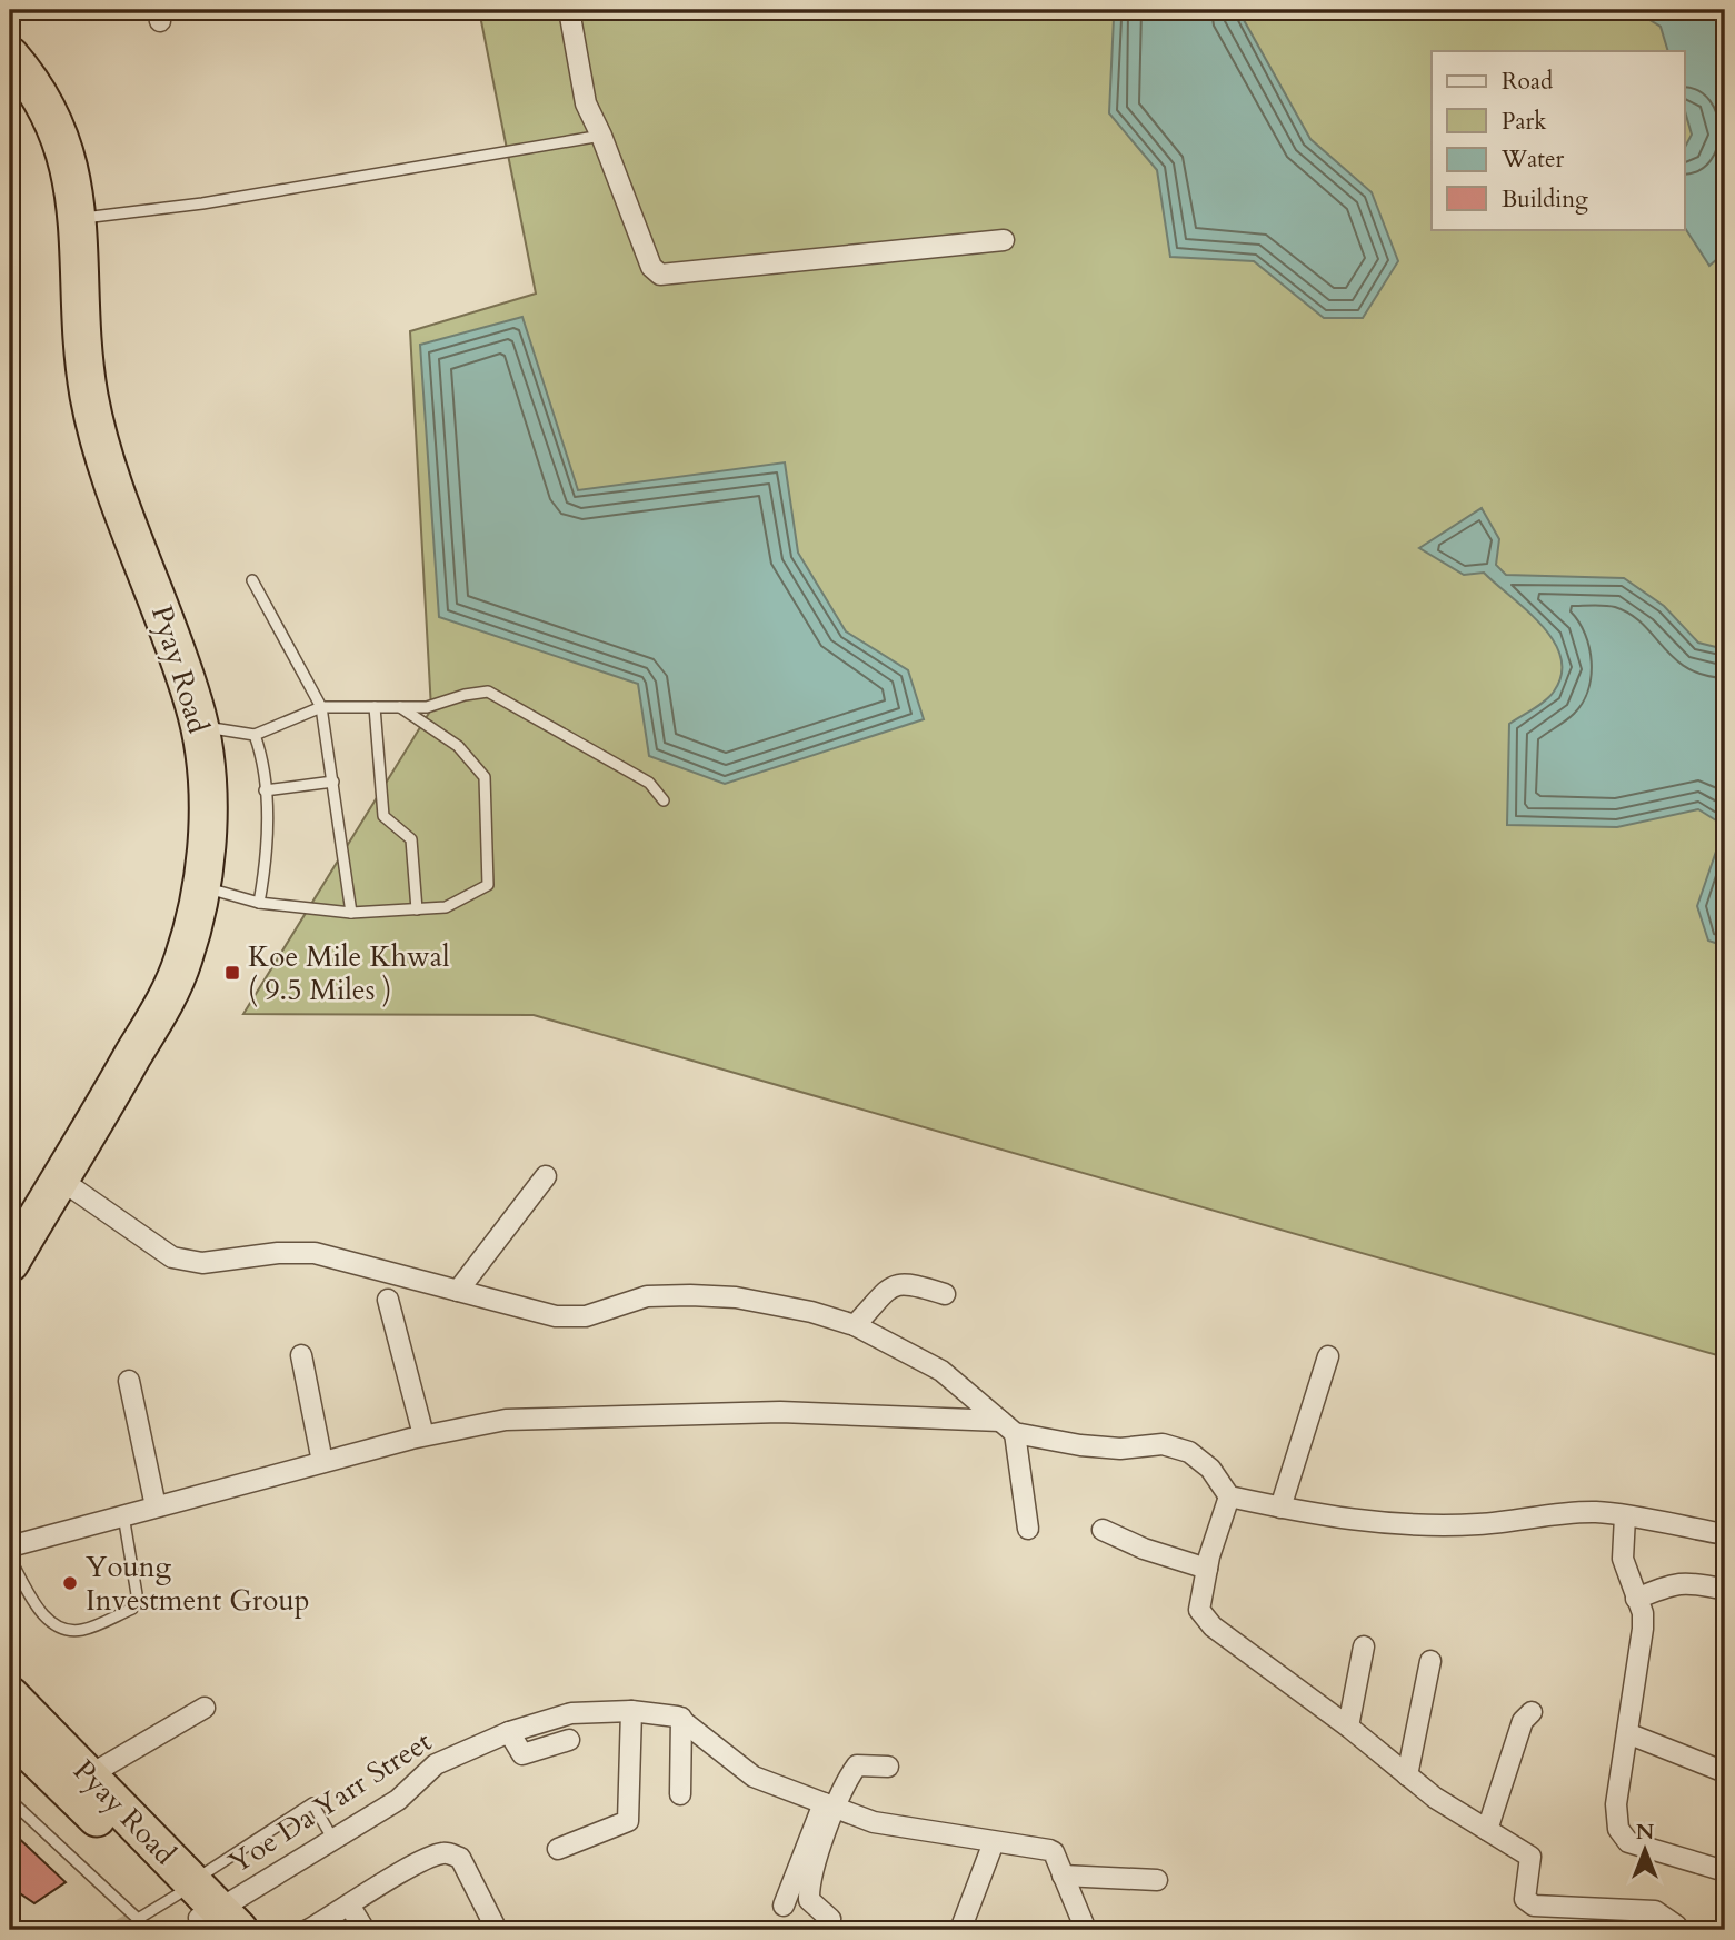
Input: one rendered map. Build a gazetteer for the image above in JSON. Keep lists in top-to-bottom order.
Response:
{
  "streets": {
    "highway": ["Pyay Road"],
    "street": ["Yoe Da Yarr Street"]
  },
  "crossings": [
    ["Pyay Road", "Yoe Da Yarr Street"]
  ],
  "places": {
    "transit": ["Koe Mile Khwal ( 9.5 Miles )"],
    "other": ["Young Investment Group"]
  },
  "legend": [
    "Road",
    "Park",
    "Water",
    "Building"
  ],
  "north": "top"
}
